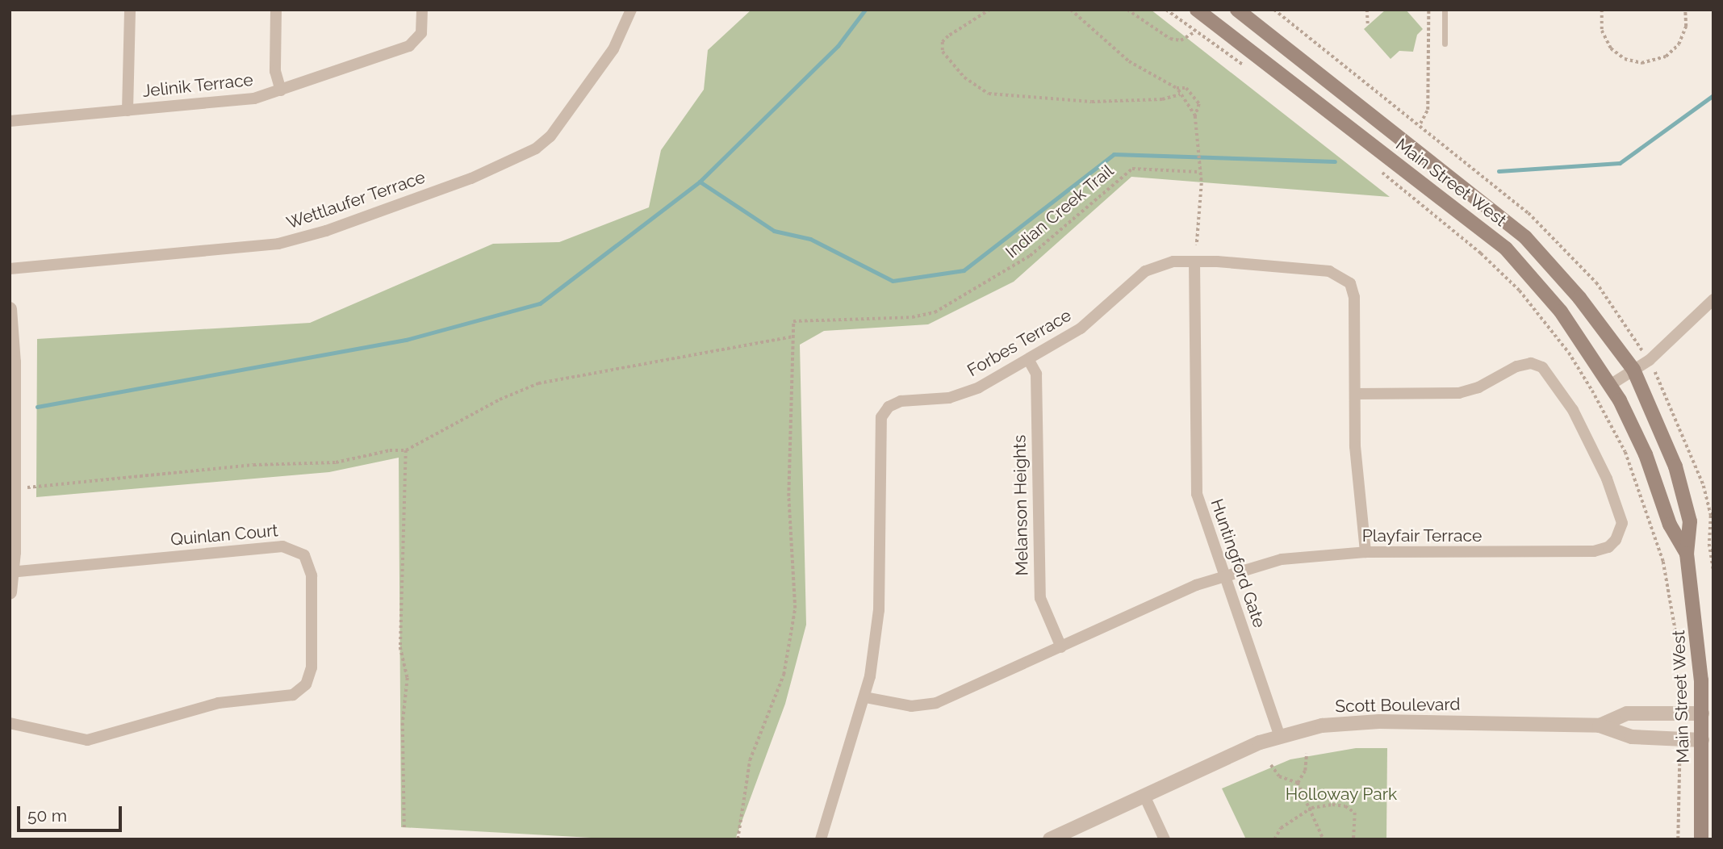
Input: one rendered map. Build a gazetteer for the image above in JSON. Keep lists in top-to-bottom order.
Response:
{
  "streets": {
    "main road": ["Main Street West"],
    "street": [
      "Jelinik Terrace",
      "Wettlaufer Terrace",
      "Forbes Terrace",
      "Melanson Heights",
      "Quinlan Court",
      "Playfair Terrace",
      "Huntingford Gate",
      "Scott Boulevard"
    ],
    "path": ["Indian Creek Trail"]
  },
  "crossings": [
    ["Main Street West", "Scott Boulevard"],
    ["Forbes Terrace", "Melanson Heights"],
    ["Forbes Terrace", "Playfair Terrace"],
    ["Forbes Terrace", "Huntingford Gate"],
    ["Melanson Heights", "Playfair Terrace"],
    ["Playfair Terrace", "Huntingford Gate"],
    ["Huntingford Gate", "Scott Boulevard"]
  ],
  "parks": ["Holloway Park"],
  "scale_bar": "50 m"
}
